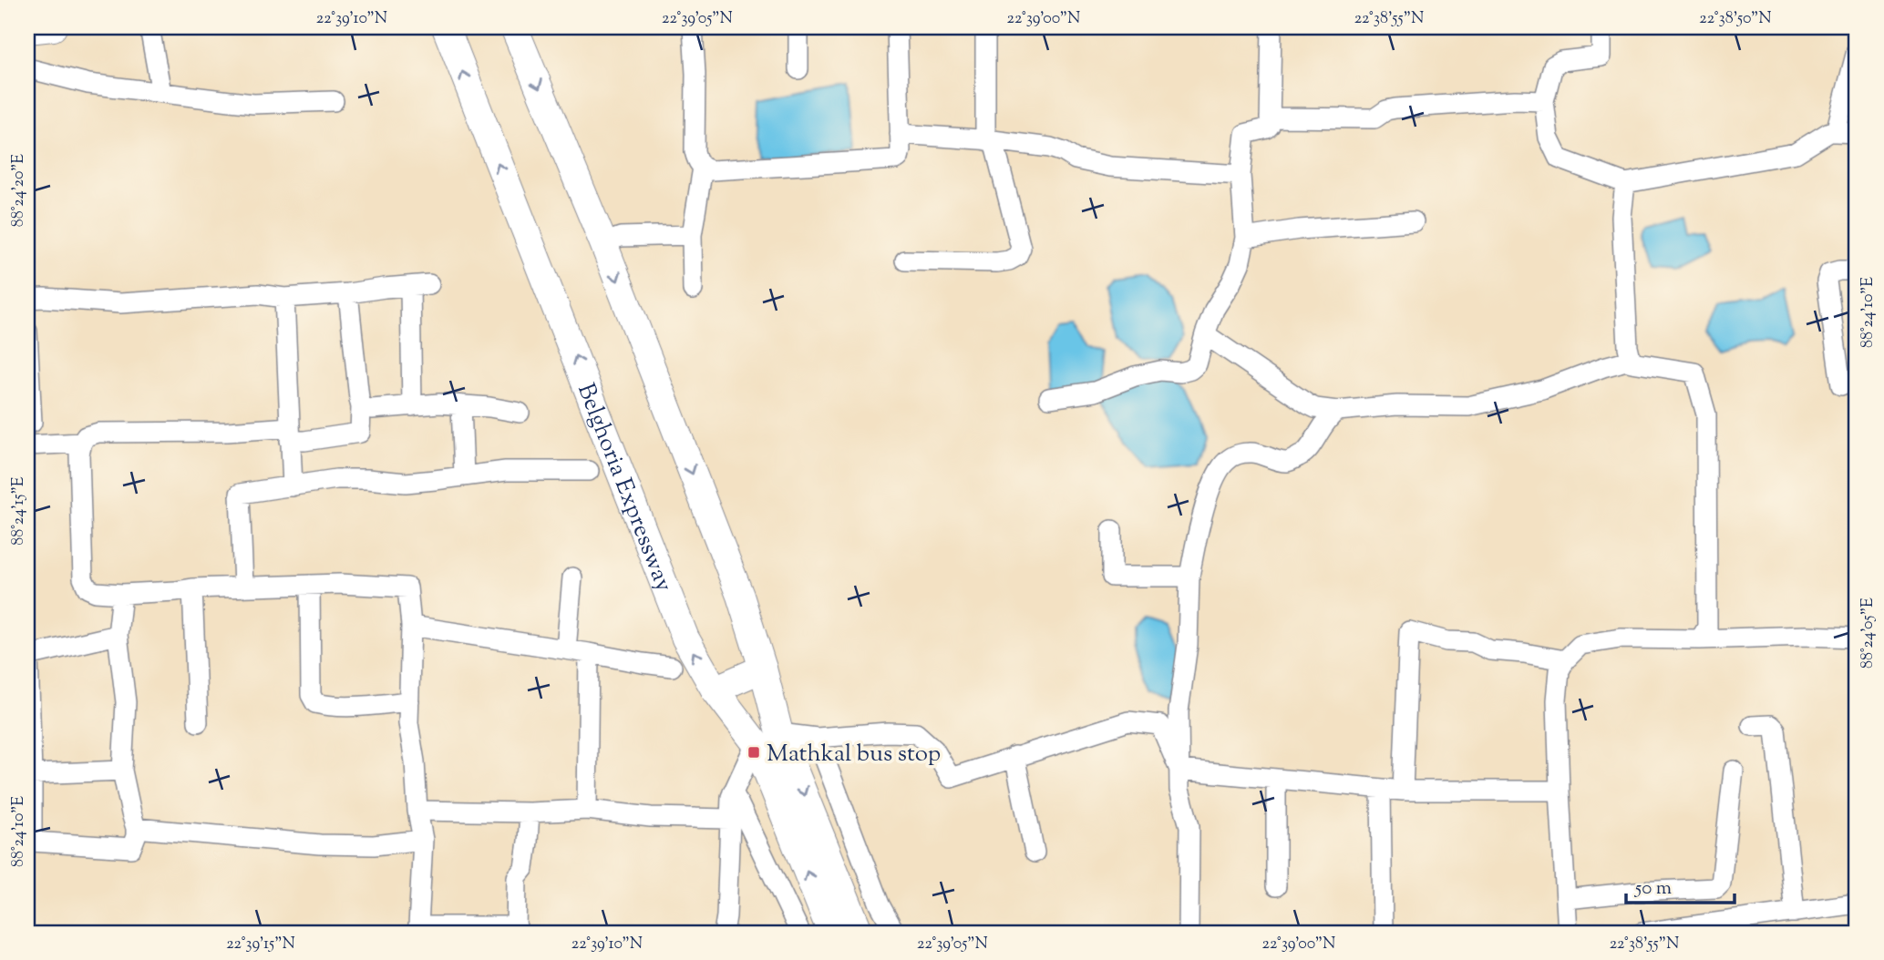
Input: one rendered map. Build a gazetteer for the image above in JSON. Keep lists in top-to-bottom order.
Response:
{
  "streets": {
    "highway": ["Belghoria Expressway"]
  },
  "places": {
    "transit": ["Mathkal bus stop"]
  },
  "scale_bar": "50 m",
  "coordinates": [
    "22°39'10\"N",
    "22°39'05\"N",
    "22°39'00\"N",
    "22°38'55\"N",
    "22°38'50\"N",
    "88°24'20\"E",
    "88°24'10\"E",
    "88°24'15\"E",
    "88°24'05\"E",
    "22°39'15\"N"
  ]
}
